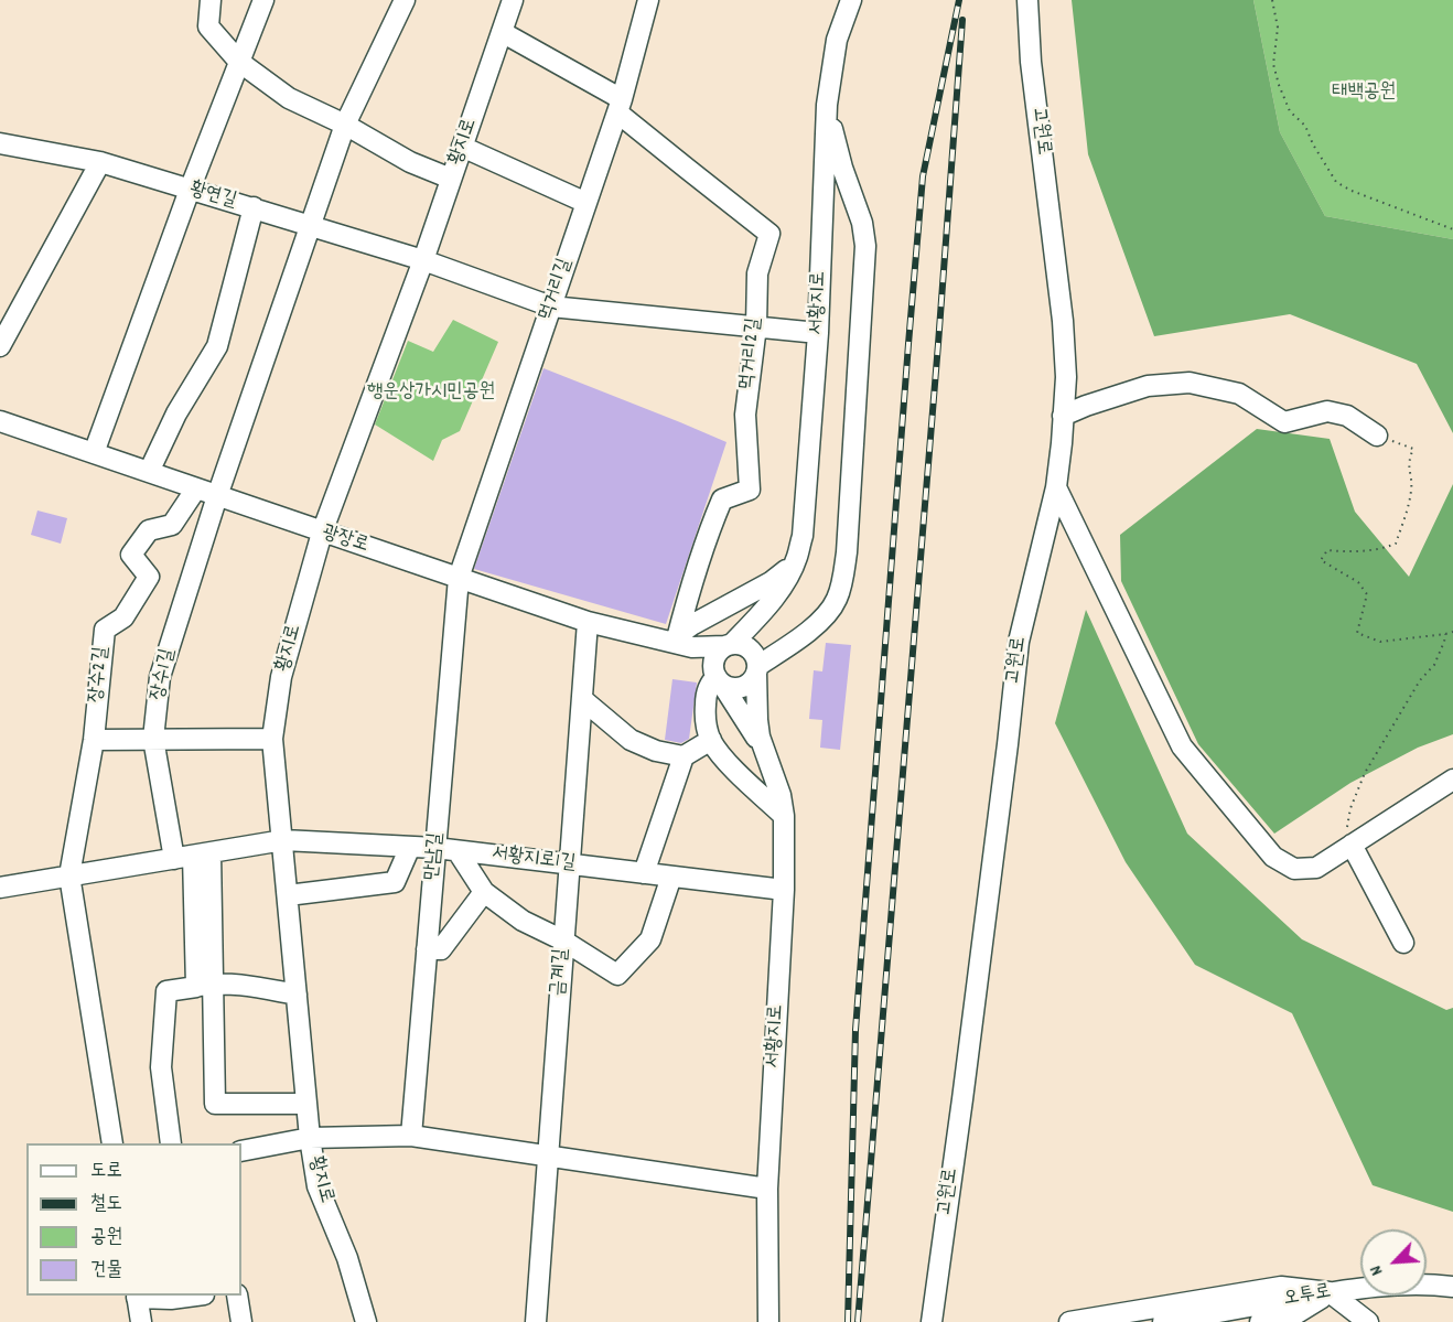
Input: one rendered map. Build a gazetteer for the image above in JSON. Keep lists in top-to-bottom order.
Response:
{
  "streets": {
    "street": [
      "고원로",
      "황지로",
      "황연길",
      "먹거리길",
      "서황지로",
      "먹거리2길",
      "광장로",
      "장수2길",
      "장수1길",
      "만남길",
      "서황지로1길",
      "금계길",
      "오투로"
    ]
  },
  "crossings": [
    ["황지로", "황연길"],
    ["황지로", "광장로"],
    ["황지로", "장수1길"],
    ["황지로", "서황지로1길"],
    ["황연길", "먹거리길"],
    ["황연길", "서황지로"],
    ["황연길", "먹거리2길"],
    ["황연길", "장수1길"],
    ["먹거리길", "먹거리2길"],
    ["먹거리길", "광장로"],
    ["먹거리길", "만남길"],
    ["서황지로", "서황지로1길"],
    ["먹거리2길", "광장로"],
    ["광장로", "장수2길"],
    ["광장로", "장수1길"],
    ["광장로", "만남길"],
    ["광장로", "금계길"],
    ["장수2길", "서황지로1길"],
    ["장수1길", "서황지로1길"],
    ["만남길", "서황지로1길"],
    ["서황지로1길", "금계길"]
  ],
  "parks": ["태백공원", "행운상가시민공원"],
  "legend": [
    "도로",
    "철도",
    "공원",
    "건물"
  ],
  "north": "bottom left"
}
